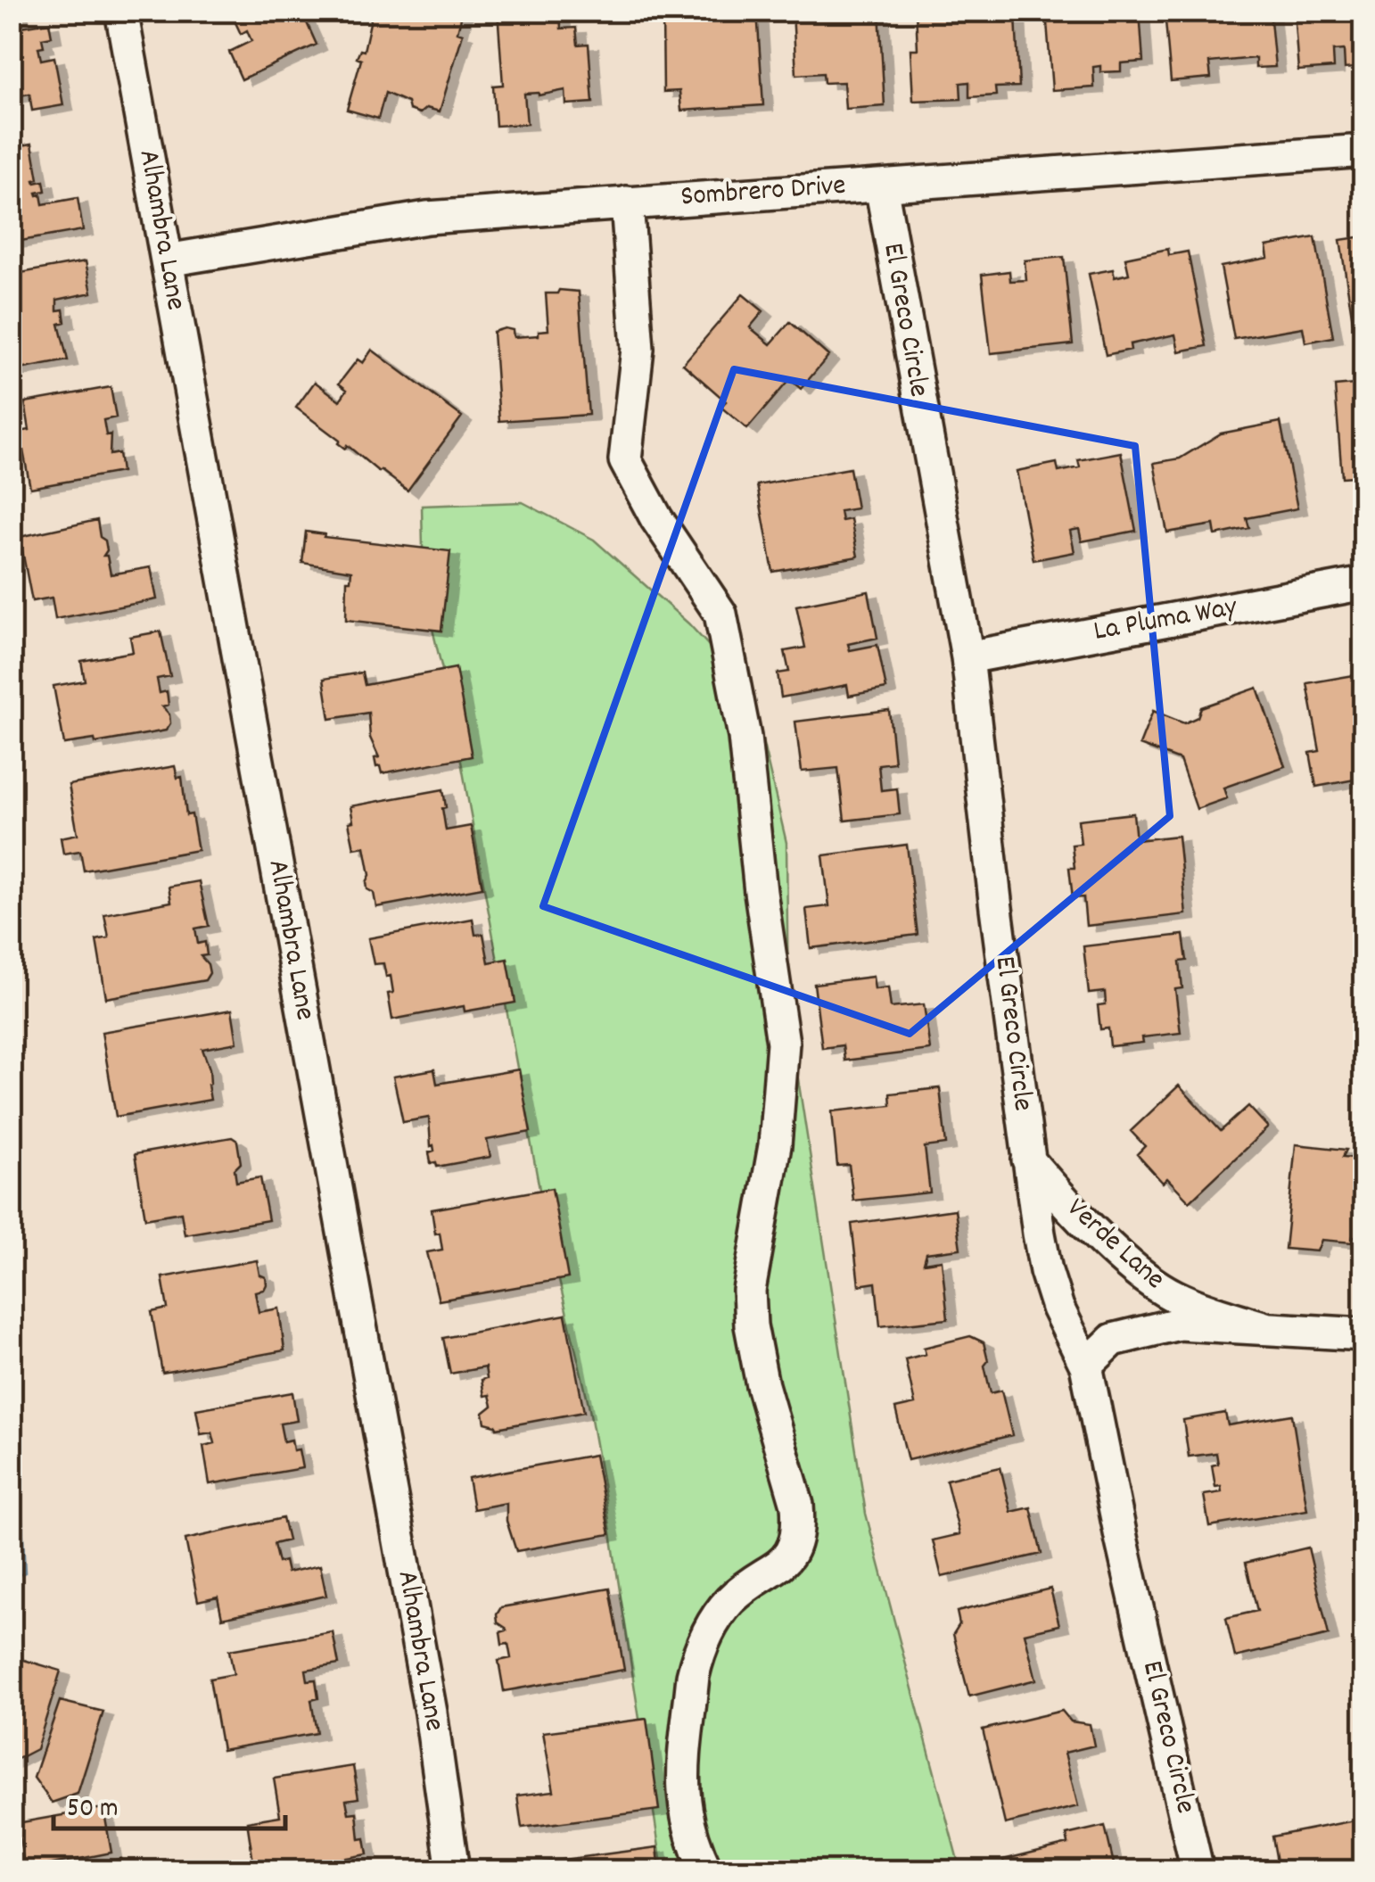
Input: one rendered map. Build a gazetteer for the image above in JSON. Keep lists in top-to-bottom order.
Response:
{
  "streets": {
    "street": [
      "Sombrero Drive",
      "Alhambra Lane",
      "El Greco Circle",
      "La Pluma Way",
      "Verde Lane"
    ]
  },
  "crossings": [
    ["Sombrero Drive", "Alhambra Lane"],
    ["Sombrero Drive", "El Greco Circle"],
    ["El Greco Circle", "La Pluma Way"],
    ["El Greco Circle", "Verde Lane"]
  ],
  "scale_bar": "50 m"
}
